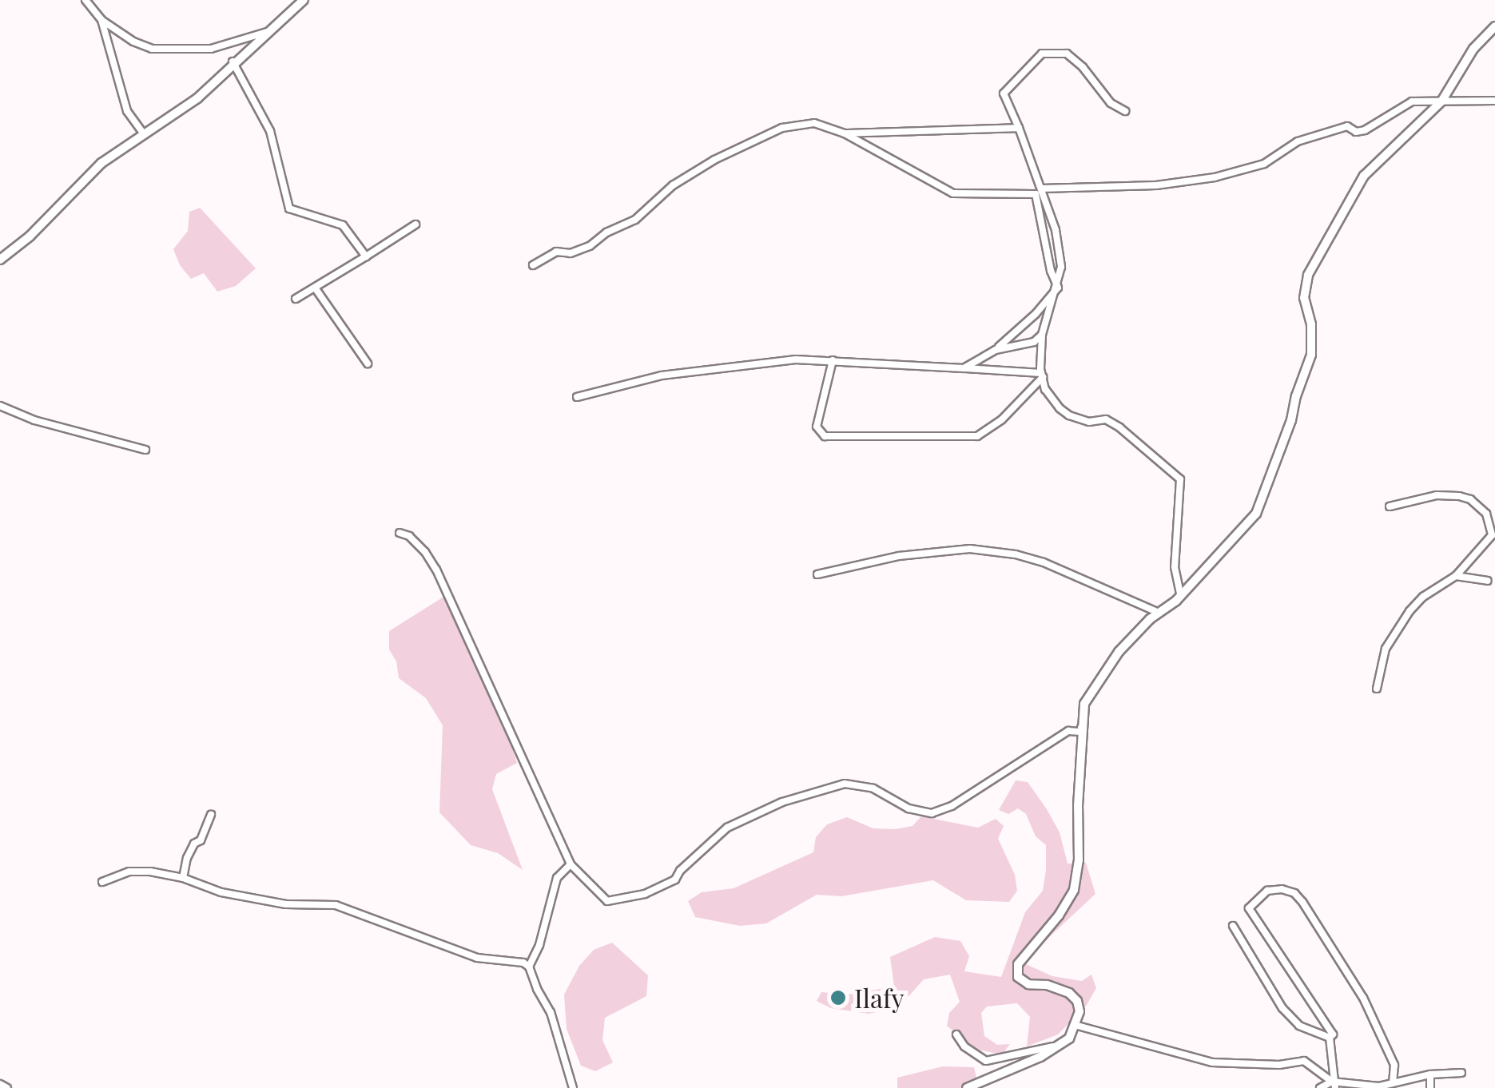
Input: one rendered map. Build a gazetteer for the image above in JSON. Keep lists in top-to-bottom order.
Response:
{
  "places": ["Ilafy"]
}
